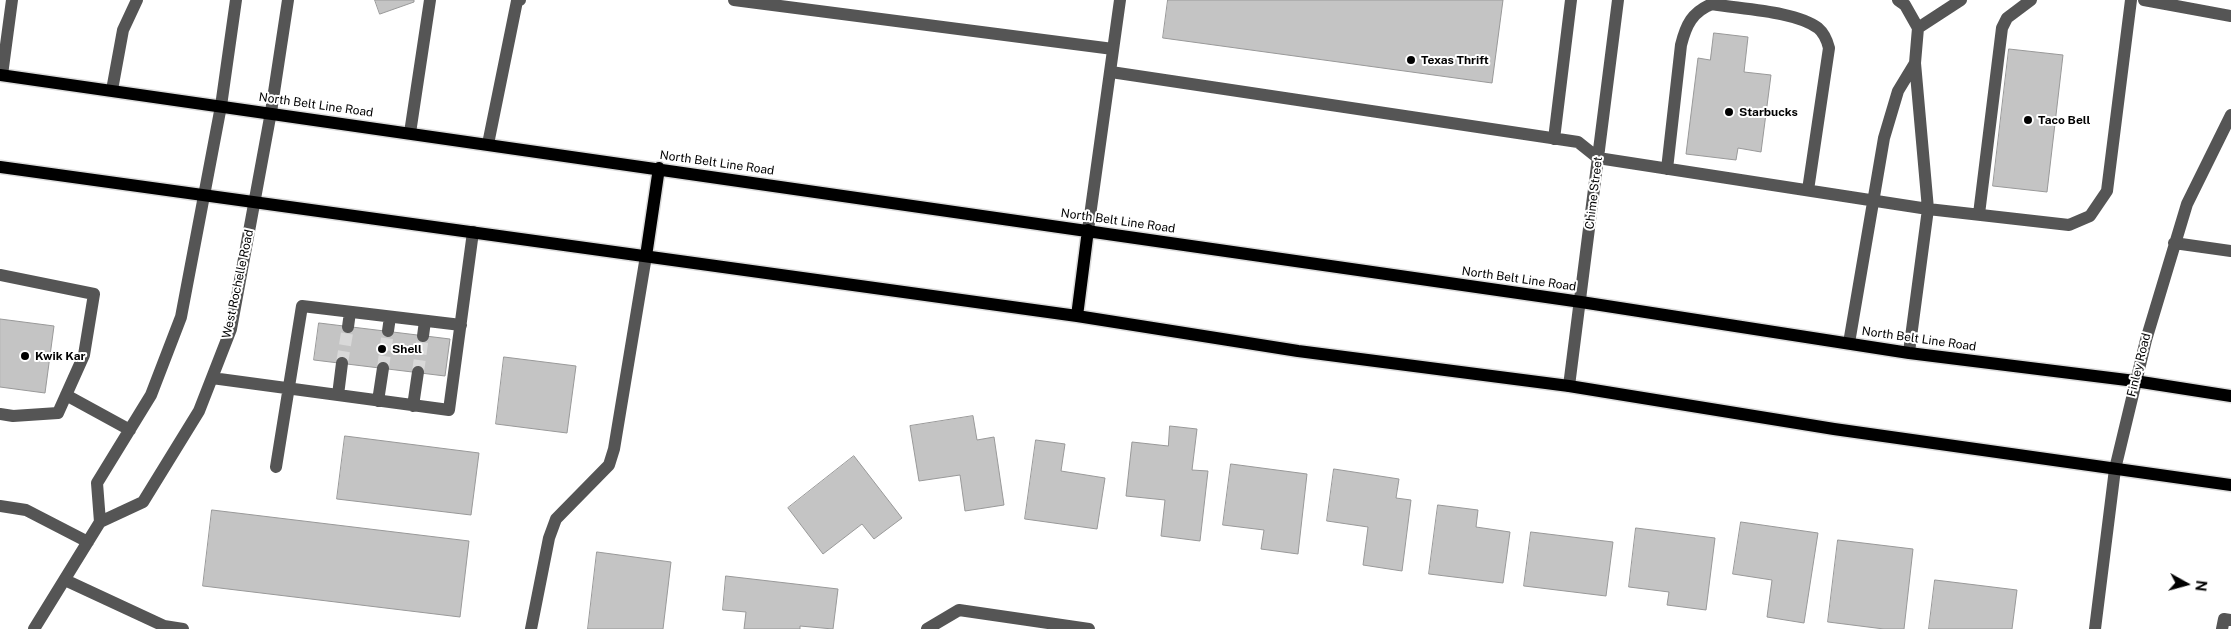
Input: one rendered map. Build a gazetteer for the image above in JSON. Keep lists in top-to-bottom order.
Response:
{
  "streets": {
    "main road": ["North Belt Line Road"],
    "street": ["Chime Street", "West Rochelle Road", "Finley Road"]
  },
  "crossings": [
    ["North Belt Line Road", "Chime Street"],
    ["North Belt Line Road", "West Rochelle Road"],
    ["North Belt Line Road", "Finley Road"]
  ],
  "places": [
    "Texas Thrift",
    "Starbucks",
    "Taco Bell",
    "Shell",
    "Kwik Kar"
  ],
  "north": "right"
}
